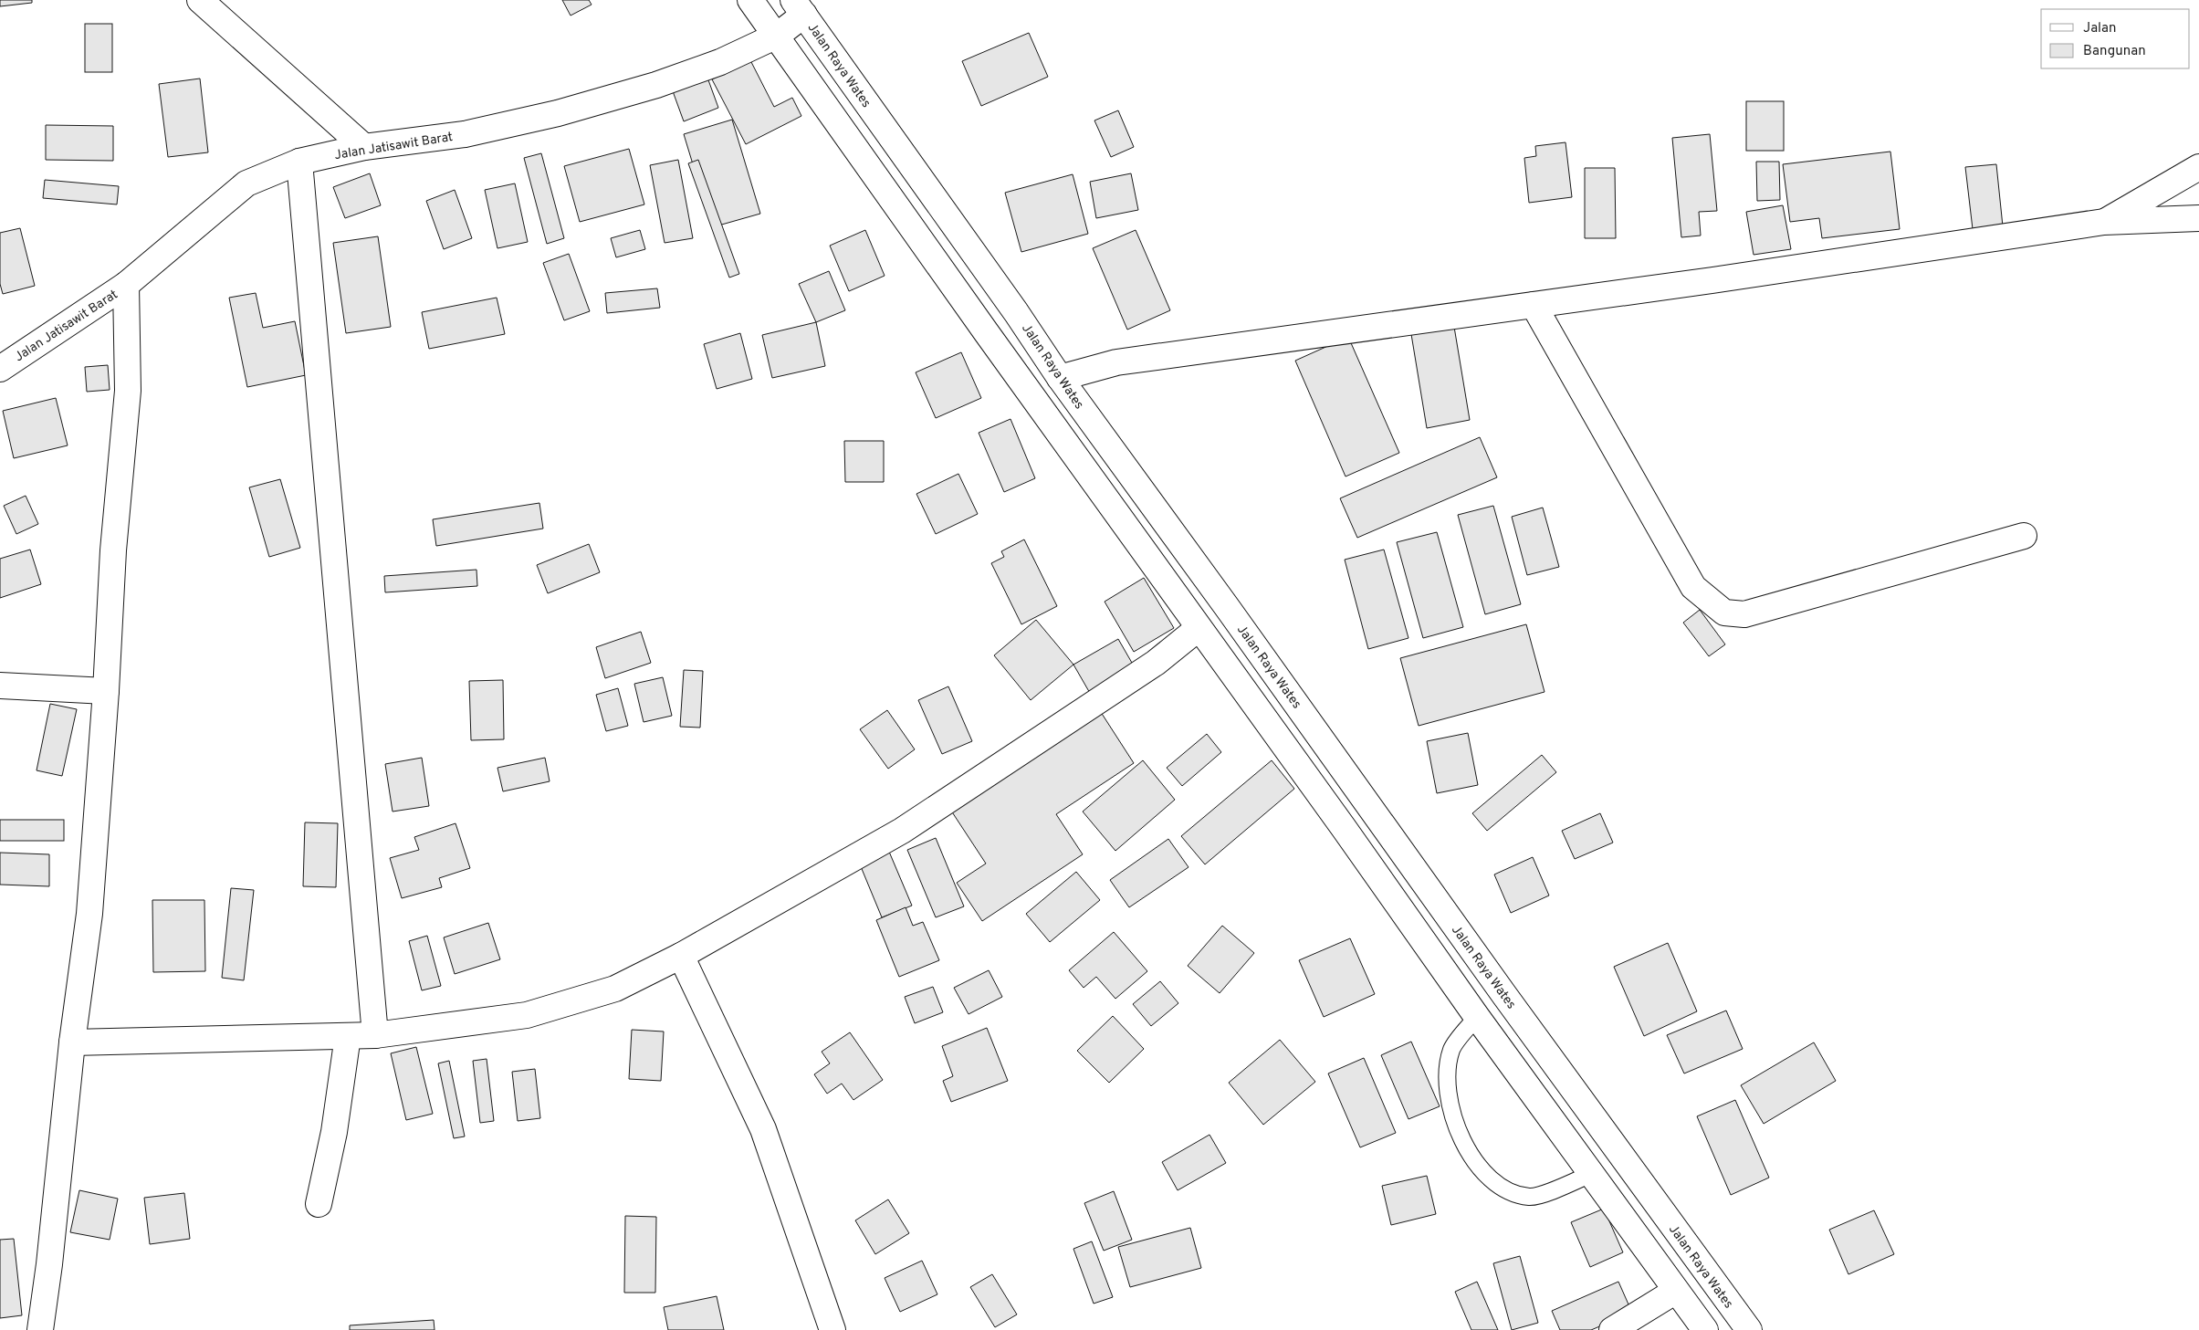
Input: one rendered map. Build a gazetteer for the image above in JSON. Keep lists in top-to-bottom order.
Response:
{
  "streets": {
    "main road": ["Jalan Raya Wates", "Jalan Jatisawit Barat"]
  },
  "crossings": [
    ["Jalan Raya Wates", "Jalan Jatisawit Barat"]
  ],
  "legend": ["Jalan", "Bangunan"]
}
